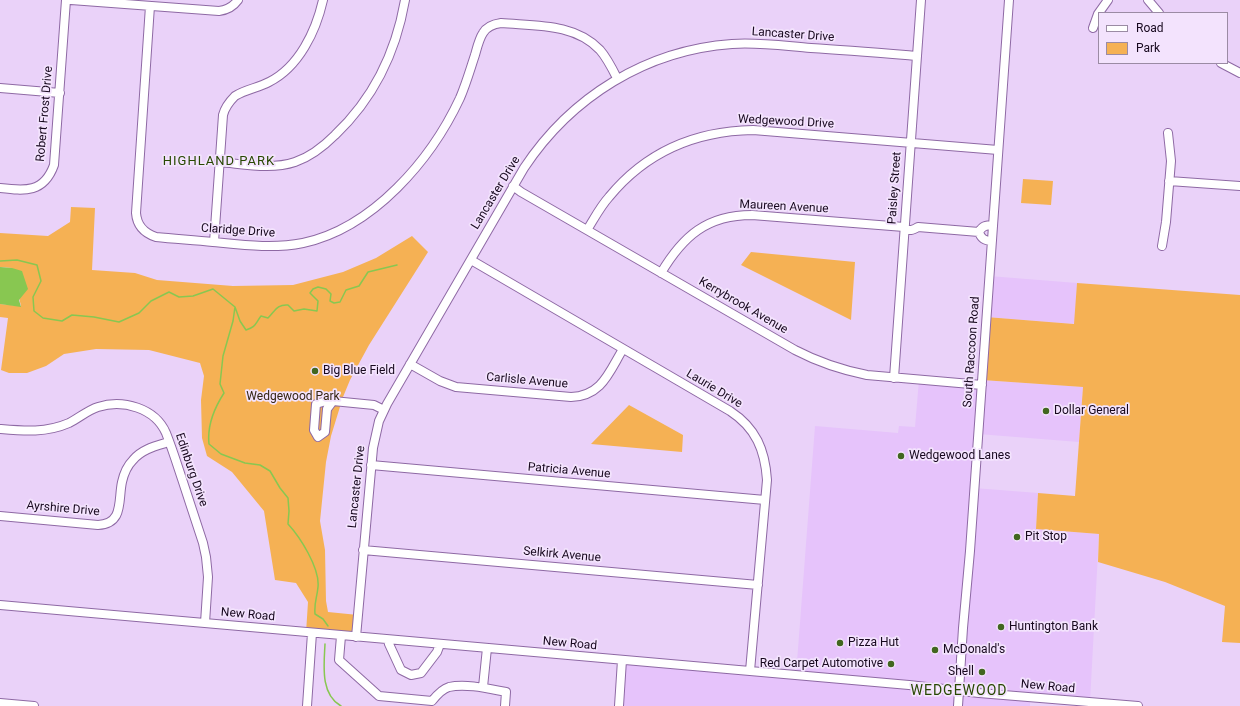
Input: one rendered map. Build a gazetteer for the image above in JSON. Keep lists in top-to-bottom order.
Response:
{
  "streets": {
    "street": [
      "Lancaster Drive",
      "Robert Frost Drive",
      "Wedgewood Drive",
      "Paisley Street",
      "Maureen Avenue",
      "Claridge Drive",
      "Kerrybrook Avenue",
      "South Raccoon Road",
      "Carlisle Avenue",
      "Laurie Drive",
      "Edinburg Drive",
      "Patricia Avenue",
      "Ayrshire Drive",
      "Selkirk Avenue",
      "New Road"
    ]
  },
  "crossings": [
    ["Lancaster Drive", "Paisley Street"],
    ["Lancaster Drive", "Claridge Drive"],
    ["Lancaster Drive", "Kerrybrook Avenue"],
    ["Lancaster Drive", "Carlisle Avenue"],
    ["Lancaster Drive", "Laurie Drive"],
    ["Lancaster Drive", "Patricia Avenue"],
    ["Lancaster Drive", "Selkirk Avenue"],
    ["Lancaster Drive", "New Road"],
    ["Wedgewood Drive", "Paisley Street"],
    ["Wedgewood Drive", "Kerrybrook Avenue"],
    ["Wedgewood Drive", "South Raccoon Road"],
    ["Paisley Street", "Maureen Avenue"],
    ["Paisley Street", "Kerrybrook Avenue"],
    ["Maureen Avenue", "Kerrybrook Avenue"],
    ["Kerrybrook Avenue", "South Raccoon Road"],
    ["South Raccoon Road", "New Road"],
    ["Carlisle Avenue", "Laurie Drive"],
    ["Laurie Drive", "Patricia Avenue"],
    ["Laurie Drive", "Selkirk Avenue"],
    ["Laurie Drive", "New Road"],
    ["Edinburg Drive", "Ayrshire Drive"],
    ["Edinburg Drive", "New Road"]
  ],
  "districts": ["HIGHLAND PARK", "WEDGEWOOD"],
  "parks": ["Wedgewood Park"],
  "places": [
    "Big Blue Field",
    "Dollar General",
    "Wedgewood Lanes",
    "Pit Stop",
    "Huntington Bank",
    "Pizza Hut",
    "McDonald's",
    "Red Carpet Automotive",
    "Shell"
  ],
  "legend": ["Road", "Park"]
}
